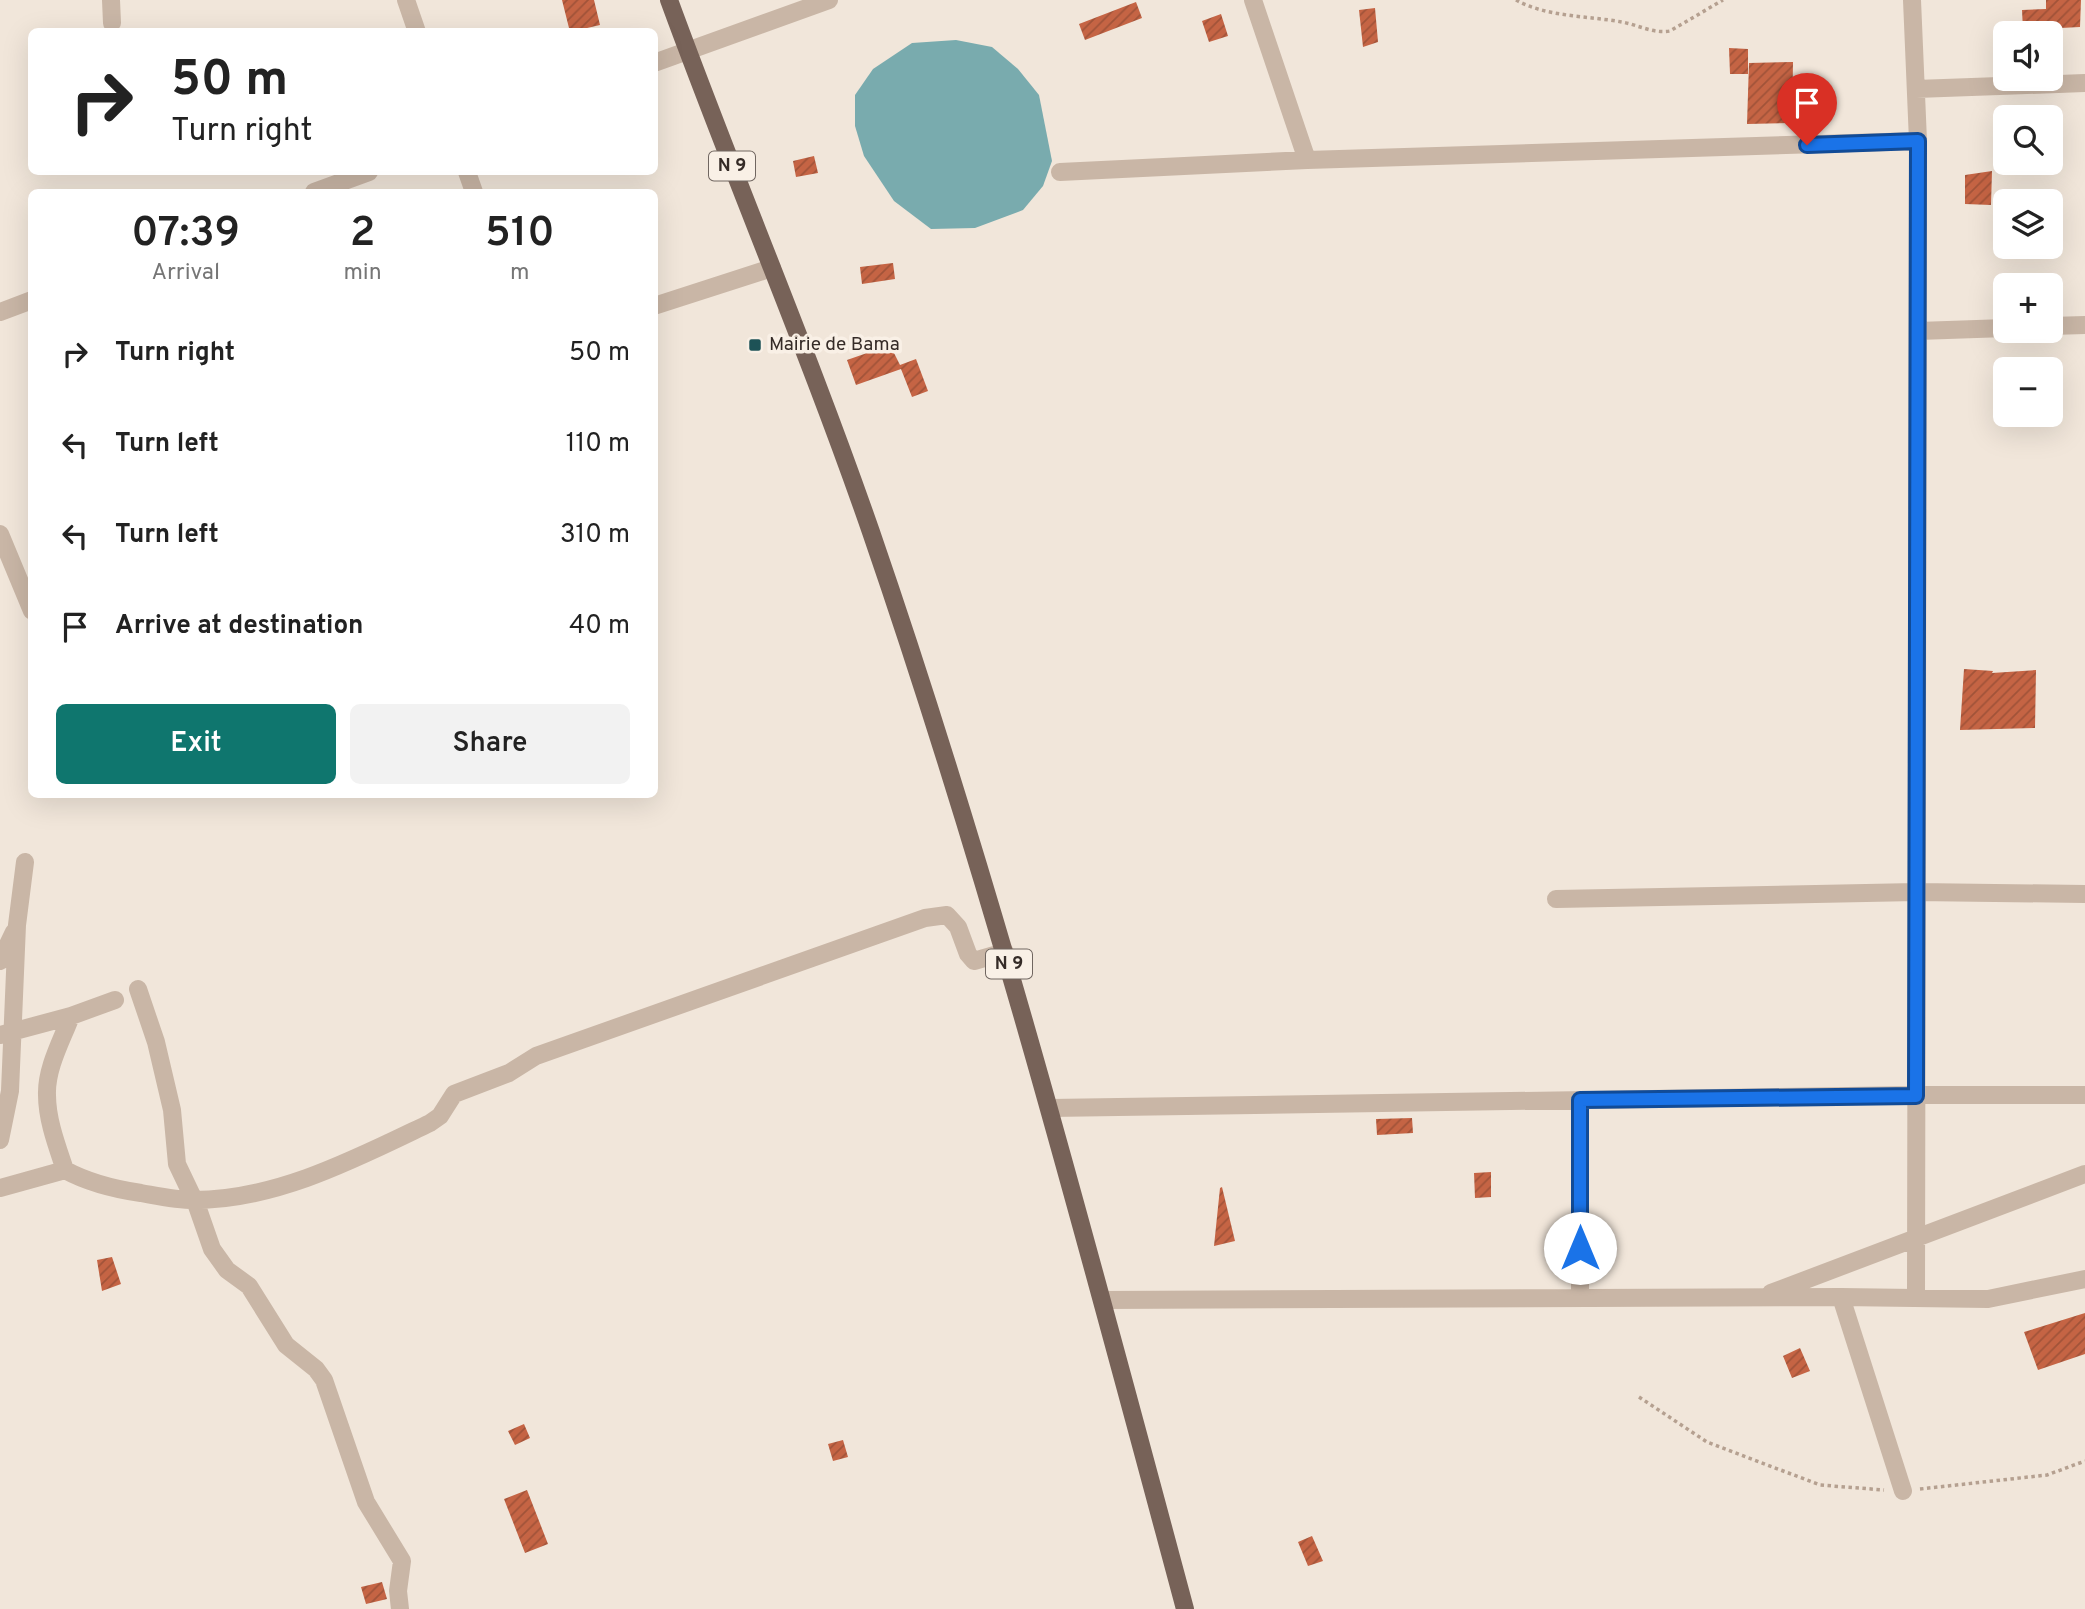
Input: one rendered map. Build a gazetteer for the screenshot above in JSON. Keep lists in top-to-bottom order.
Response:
{
  "streets": {
    "main road": ["N 9"]
  },
  "places": {
    "transit": ["Mairie de Bama"]
  },
  "page": {
    "map_buttons": ["+", "−"],
    "turn": ["50 m", "Turn right"],
    "eta": [
      "07:39",
      "Arrival",
      "2",
      "min",
      "510",
      "m"
    ],
    "list": [
      {
        "name": "Turn right",
        "value": "50 m"
      },
      {
        "name": "Turn left",
        "value": "110 m"
      },
      {
        "name": "Turn left",
        "value": "310 m"
      },
      {
        "name": "Arrive at destination",
        "value": "40 m"
      }
    ],
    "buttons": ["Exit", "Share"]
  }
}
